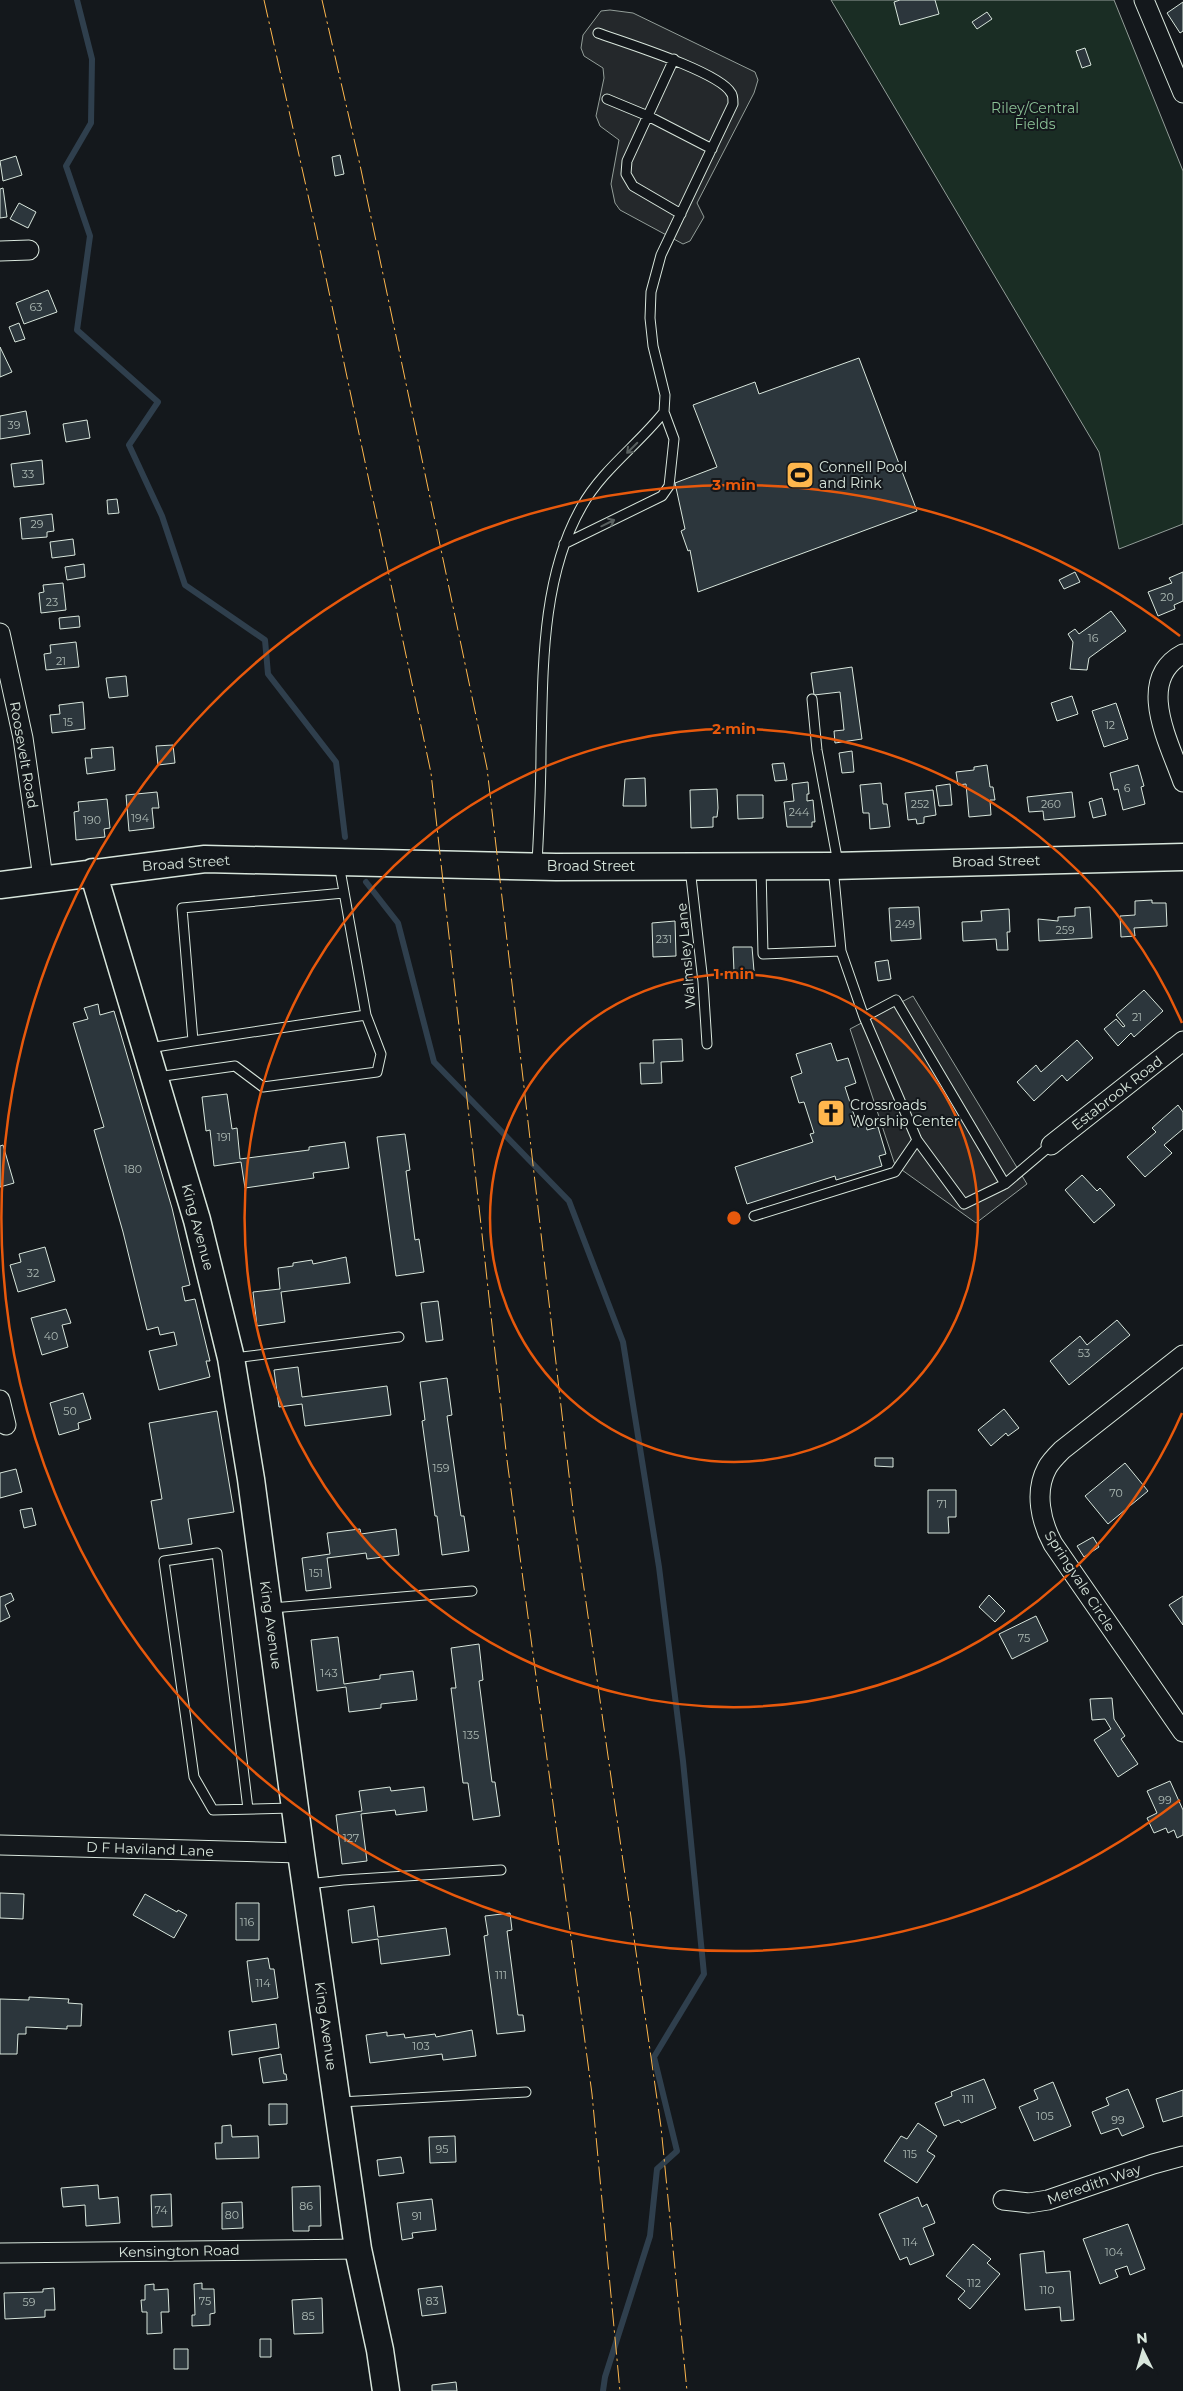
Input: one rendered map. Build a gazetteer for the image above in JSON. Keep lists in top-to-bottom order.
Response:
{
  "streets": {
    "street": [
      "Roosevelt Road",
      "Broad Street",
      "Estabrook Road",
      "King Avenue",
      "Springvale Circle",
      "D F Haviland Lane",
      "Meredith Way",
      "Kensington Road"
    ],
    "lane": ["Walmsley Lane"]
  },
  "crossings": [
    ["Roosevelt Road", "Broad Street"],
    ["Broad Street", "Walmsley Lane"],
    ["Broad Street", "King Avenue"],
    ["King Avenue", "D F Haviland Lane"],
    ["King Avenue", "Kensington Road"]
  ],
  "parks": ["Riley/Central Fields"],
  "places": {
    "sports": ["Connell Pool and Rink"],
    "church": ["Crossroads Worship Center"]
  },
  "house_numbers": [
    "63",
    "39",
    "33",
    "29",
    "20",
    "23",
    "16",
    "21",
    "15",
    "12",
    "6",
    "252",
    "260",
    "244",
    "194",
    "190",
    "249",
    "259",
    "231",
    "21",
    "191",
    "180",
    "32",
    "40",
    "53",
    "50",
    "159",
    "70",
    "71",
    "151",
    "75",
    "143",
    "135",
    "99",
    "127",
    "116",
    "111",
    "114",
    "103",
    "111",
    "105",
    "99",
    "95",
    "115",
    "86",
    "74",
    "80",
    "91",
    "114",
    "104",
    "112",
    "110",
    "75",
    "83",
    "59",
    "85"
  ],
  "north": "top",
  "rings": ["3 min", "2 min", "1 min"]
}
